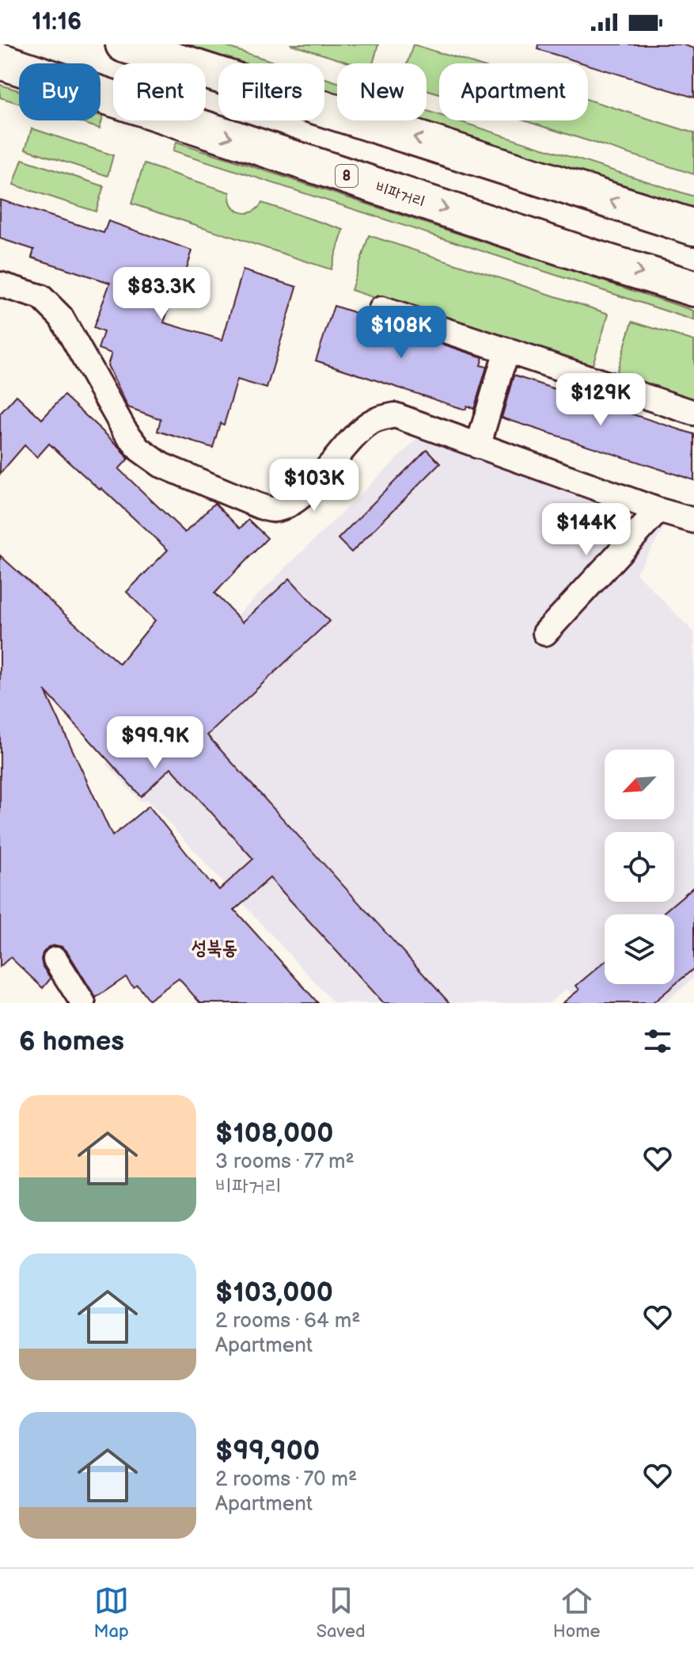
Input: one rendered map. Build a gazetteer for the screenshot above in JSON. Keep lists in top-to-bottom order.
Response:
{
  "streets": {
    "main road": ["8", "비파거리"]
  },
  "districts": ["성북동"],
  "north": "bottom left",
  "page": {
    "status": "11:16",
    "chip": [
      "Buy",
      "Rent",
      "Filters",
      "New",
      "Apartment"
    ],
    "price": [
      "$83.3K",
      "$108K",
      "$129K",
      "$103K",
      "$144K",
      "$99.9K"
    ],
    "heading": "6 homes",
    "list": [
      {
        "name": "$108,000",
        "note": "3 rooms · 77 m² · 비파거리"
      },
      {
        "name": "$103,000",
        "note": "2 rooms · 64 m² · Apartment"
      },
      {
        "name": "$99,900",
        "note": "2 rooms · 70 m² · Apartment"
      }
    ],
    "tabs": ["Map", "Saved", "Home"]
  }
}
